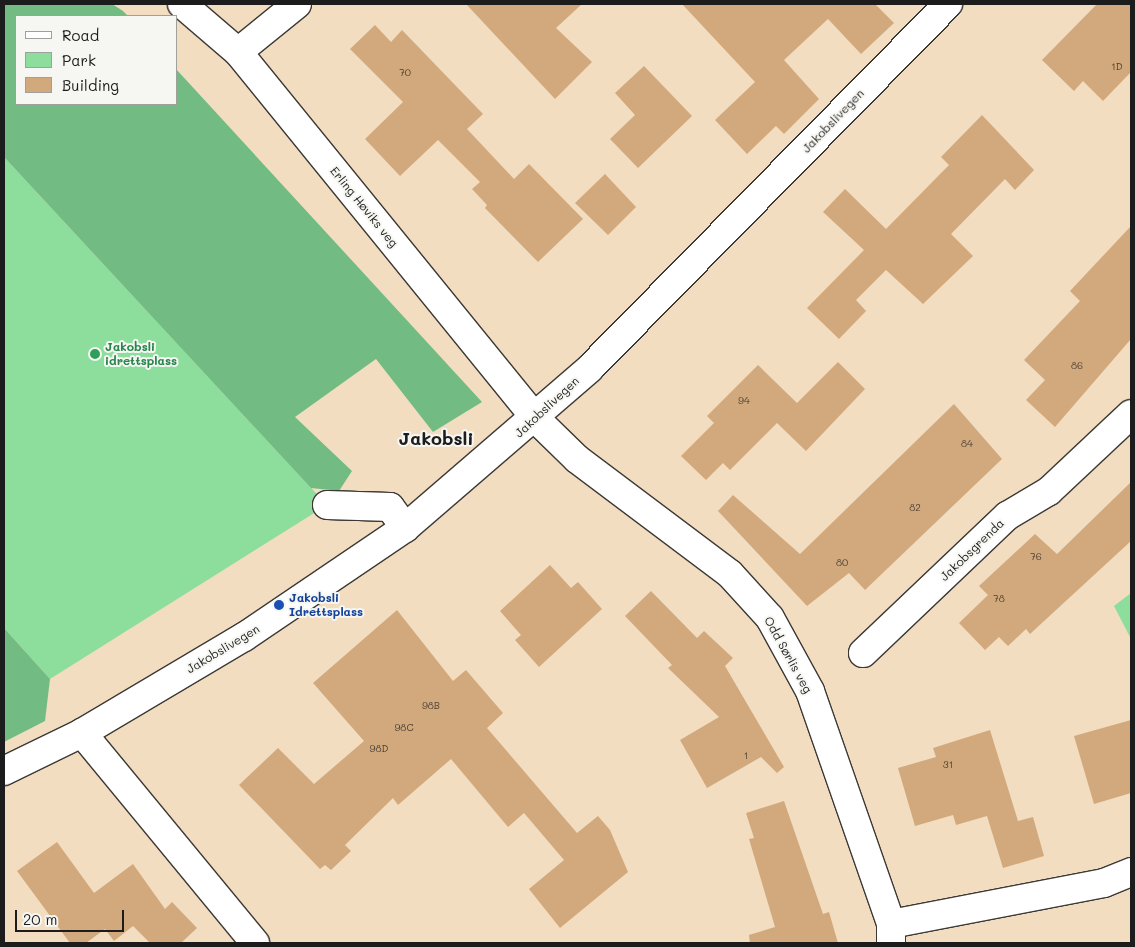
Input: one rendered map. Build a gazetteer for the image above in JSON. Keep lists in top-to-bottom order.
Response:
{
  "streets": {
    "street": [
      "Jakobslivegen",
      "Erling Høviks veg",
      "Jakobsgrenda",
      "Odd Sørlis veg"
    ]
  },
  "crossings": [
    ["Jakobslivegen", "Erling Høviks veg"],
    ["Jakobslivegen", "Odd Sørlis veg"],
    ["Erling Høviks veg", "Odd Sørlis veg"]
  ],
  "districts": ["Jakobsli"],
  "places": ["Jakobsli idrettsplass", "Jakobsli Idrettsplass"],
  "house_numbers": [
    "1D",
    "70",
    "86",
    "94",
    "84",
    "82",
    "76",
    "80",
    "78",
    "98B",
    "98C",
    "98D",
    "1",
    "31"
  ],
  "legend": ["Road", "Park", "Building"],
  "scale_bar": "20 m"
}
